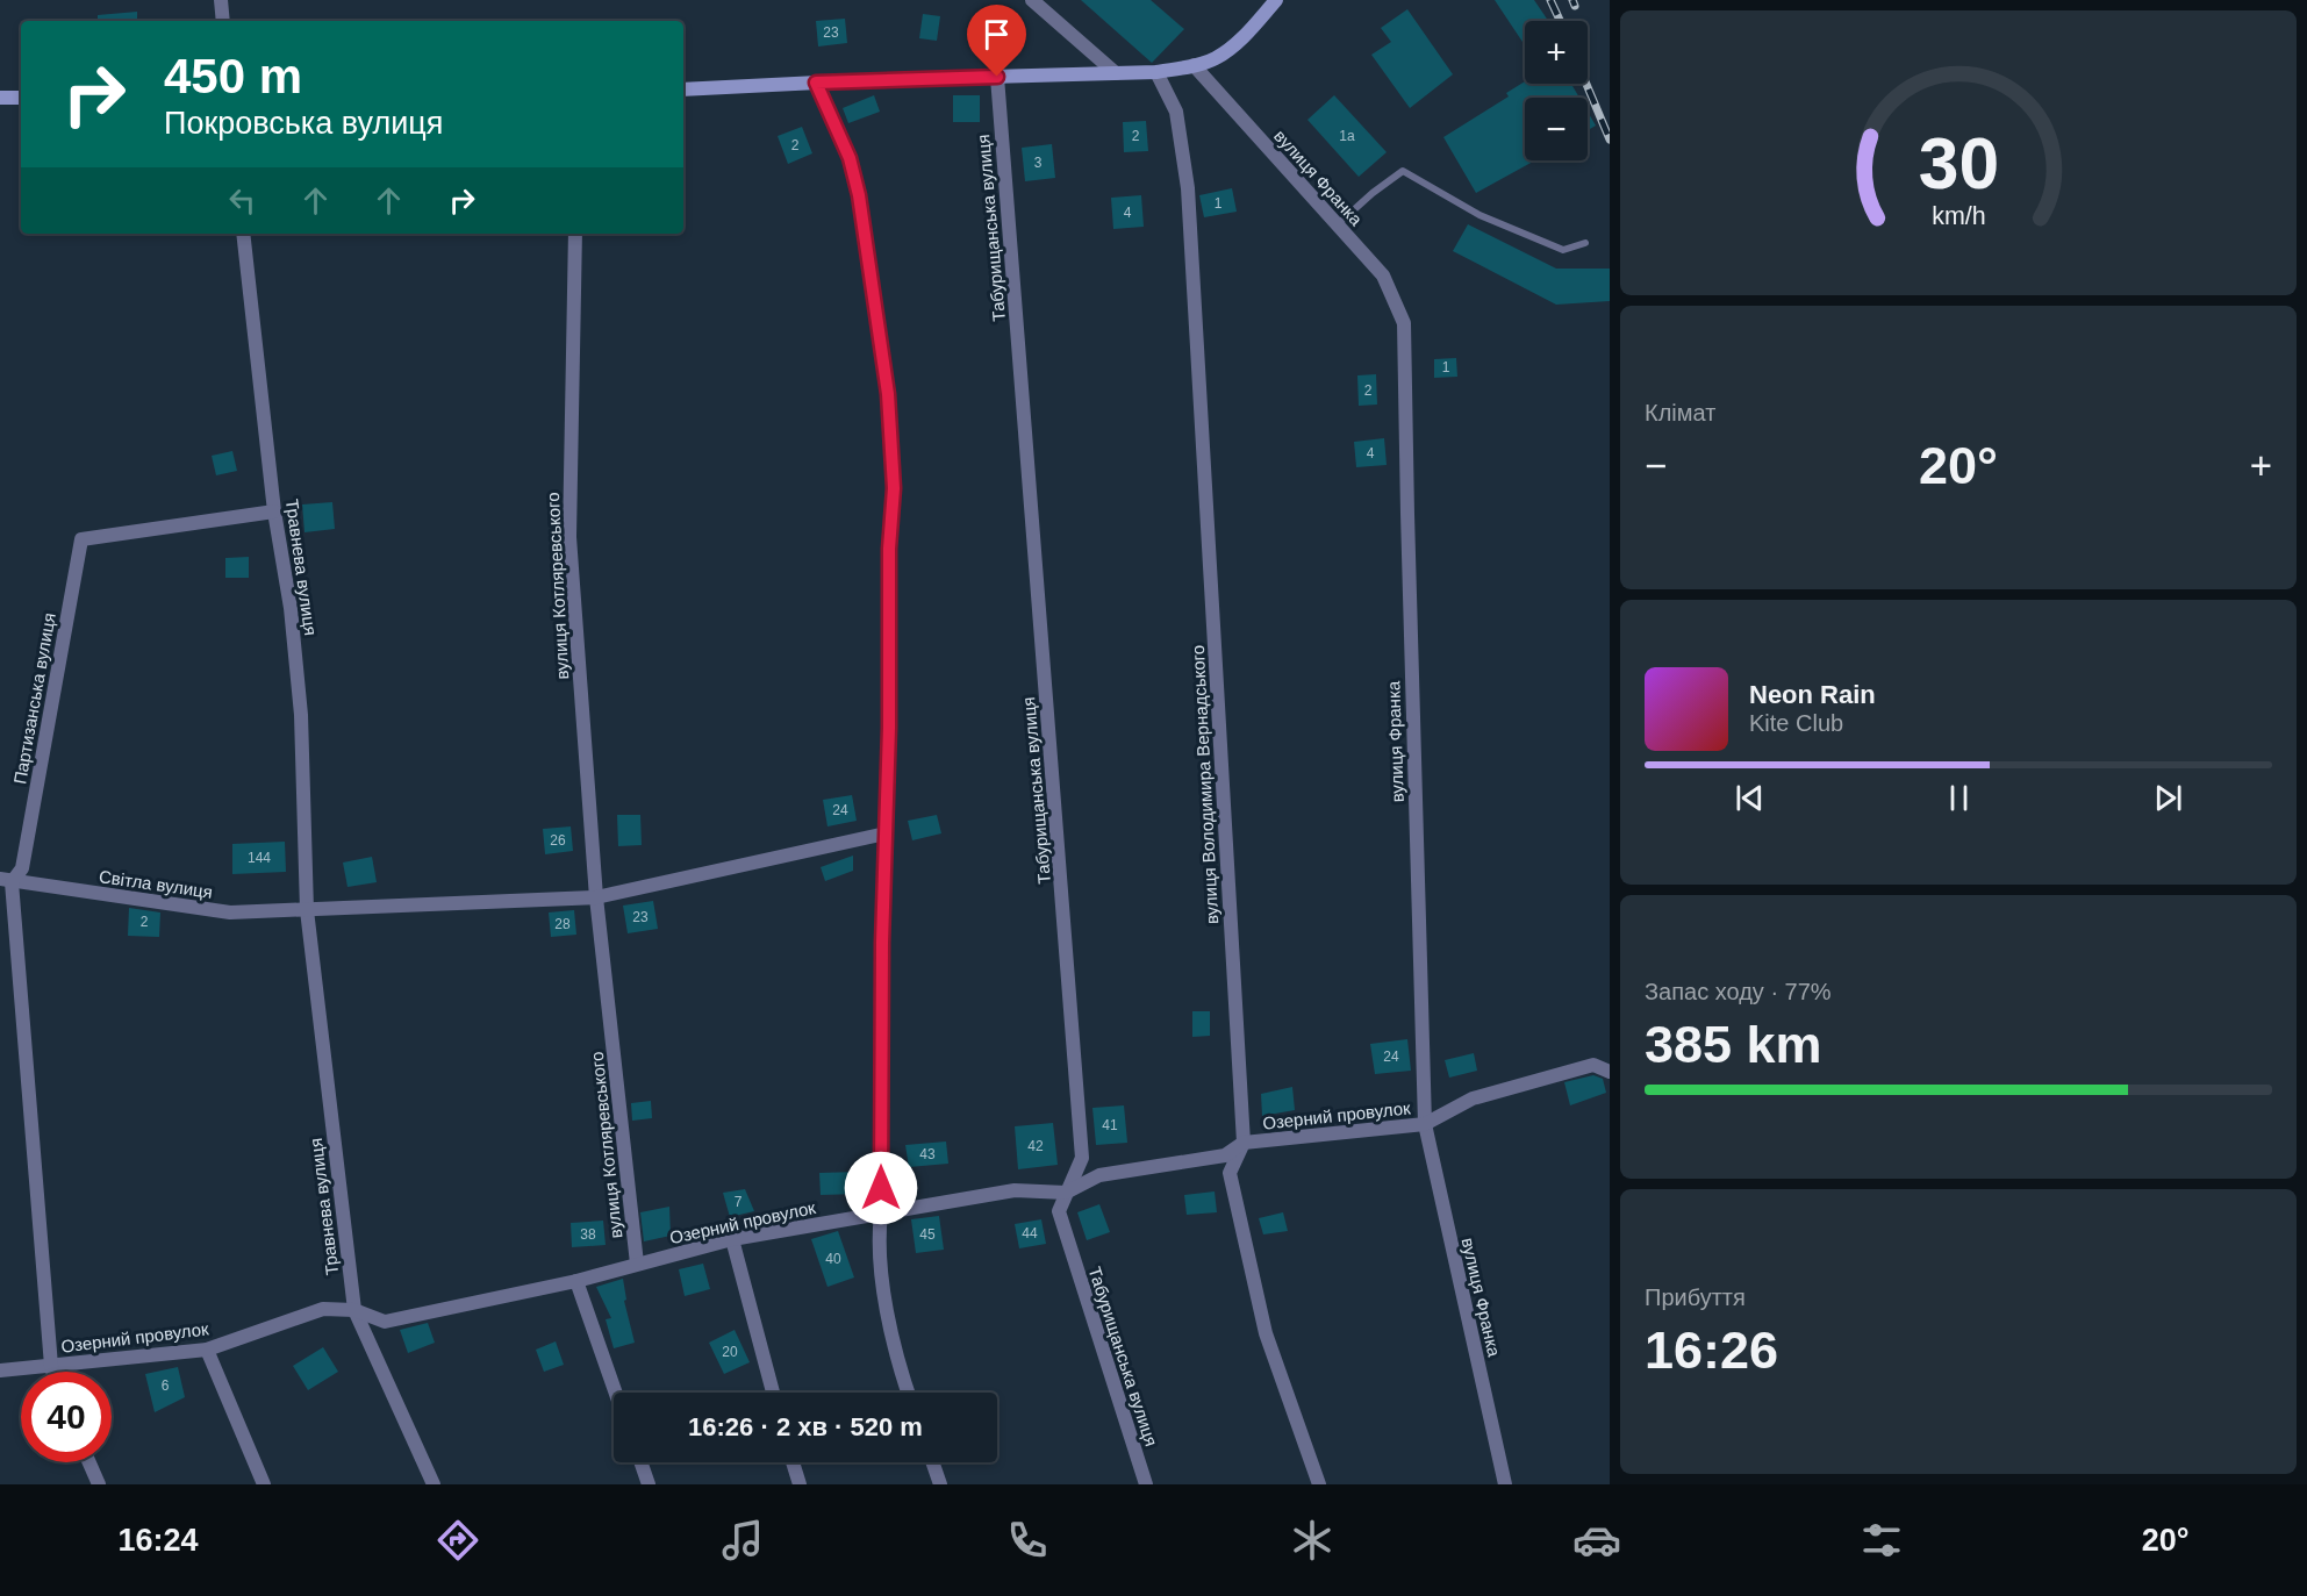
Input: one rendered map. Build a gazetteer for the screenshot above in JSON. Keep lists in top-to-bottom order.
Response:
{
  "streets": {
    "street": [
      "вулиця Франка",
      "Табурищанська вулиця",
      "Травнева вулиця",
      "вулиця Котляревського",
      "Партизанська вулиця",
      "вулиця Володимира Вернадського",
      "Світла вулиця",
      "Озерний провулок"
    ]
  },
  "crossings": [
    ["вулиця Франка", "Озерний провулок"],
    ["Табурищанська вулиця", "Озерний провулок"],
    ["Травнева вулиця", "Партизанська вулиця"],
    ["Травнева вулиця", "Світла вулиця"],
    ["Травнева вулиця", "Озерний провулок"],
    ["вулиця Котляревського", "Озерний провулок"],
    ["Партизанська вулиця", "Світла вулиця"],
    ["Партизанська вулиця", "Озерний провулок"],
    ["вулиця Володимира Вернадського", "Озерний провулок"]
  ],
  "house_numbers": [
    "23",
    "2",
    "1а",
    "2",
    "3",
    "1",
    "4",
    "1",
    "2",
    "4",
    "24",
    "26",
    "144",
    "23",
    "2",
    "28",
    "24",
    "41",
    "42",
    "43",
    "7",
    "44",
    "38",
    "45",
    "40",
    "20",
    "6"
  ],
  "page": {
    "map_buttons": ["+", "−"],
    "turn": ["450 m", "Покровська вулиця"],
    "tile": [
      "Клімат",
      ["Запас ходу · 77%", "385 km"],
      ["Прибуття", "16:26"]
    ],
    "heat": ["−", "20°", "+"],
    "song": ["Neon Rain", "Kite Club"],
    "limit": "40",
    "trip": "16:26 · 2 хв · 520 m",
    "tabs": ["16:24", "20°"],
    "gauge": ["30", "km/h"]
  }
}
